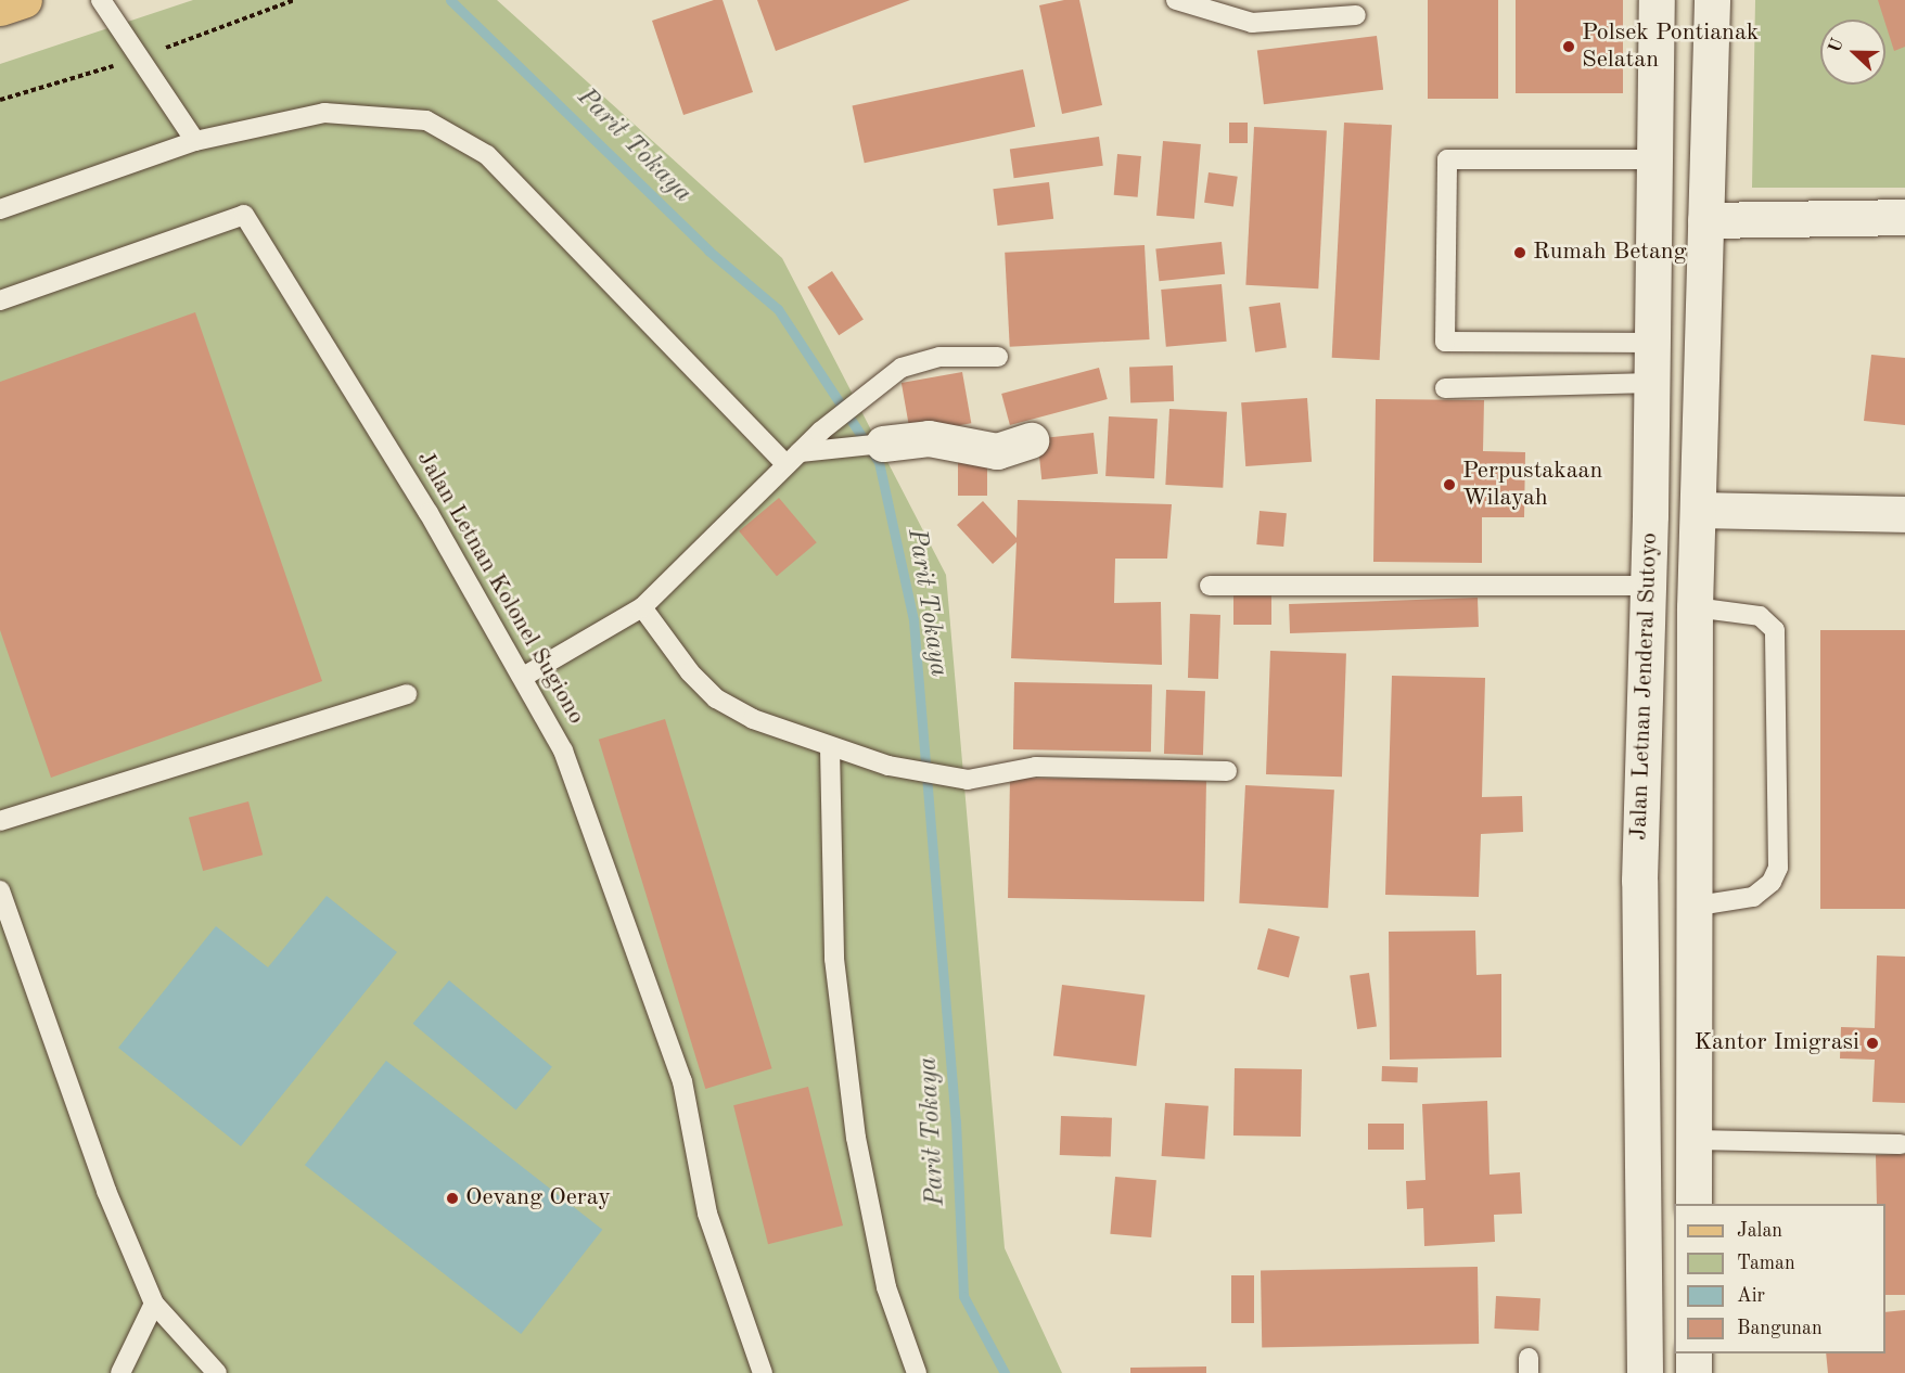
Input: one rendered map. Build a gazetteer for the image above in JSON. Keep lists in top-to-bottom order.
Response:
{
  "streets": {
    "street": ["Jalan Letnan Jenderal Sutoyo"],
    "lane": ["Jalan Letnan Kolonel Sugiono"]
  },
  "water": ["Parit Tokaya"],
  "places": [
    "Polsek Pontianak Selatan",
    "Rumah Betang",
    "Perpustakaan Wilayah",
    "Kantor Imigrasi",
    "Oevang Oeray"
  ],
  "legend": [
    "Jalan",
    "Taman",
    "Air",
    "Bangunan"
  ],
  "north": "left"
}
